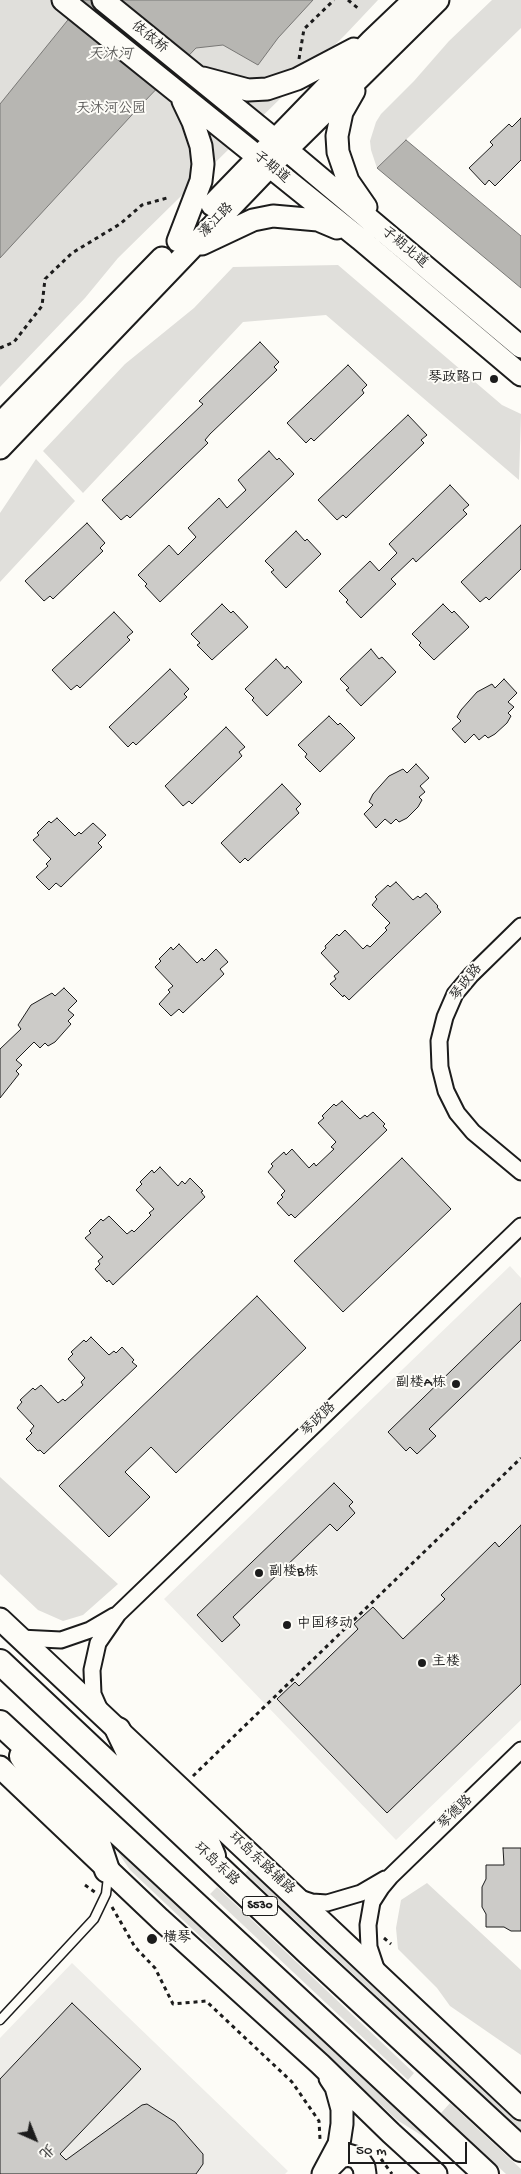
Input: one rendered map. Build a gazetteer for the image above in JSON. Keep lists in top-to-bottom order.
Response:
{
  "streets": {
    "main road": [
      "依依桥",
      "子期道",
      "濠江路",
      "子期北道",
      "环岛东路辅路",
      "环岛东路",
      "S530"
    ],
    "street": ["琴政路", "琴德路"]
  },
  "crossings": [
    ["依依桥", "子期道"],
    ["子期道", "濠江路"],
    ["子期道", "子期北道"],
    ["濠江路", "子期北道"],
    ["琴德路", "环岛东路辅路"]
  ],
  "water": ["天沐河"],
  "parks": ["天沐河公园"],
  "places": [
    "琴政路口",
    "副楼A栋",
    "副楼B栋",
    "中国移动",
    "主楼",
    "横琴"
  ],
  "scale_bar": "50 m",
  "north": "bottom right"
}
